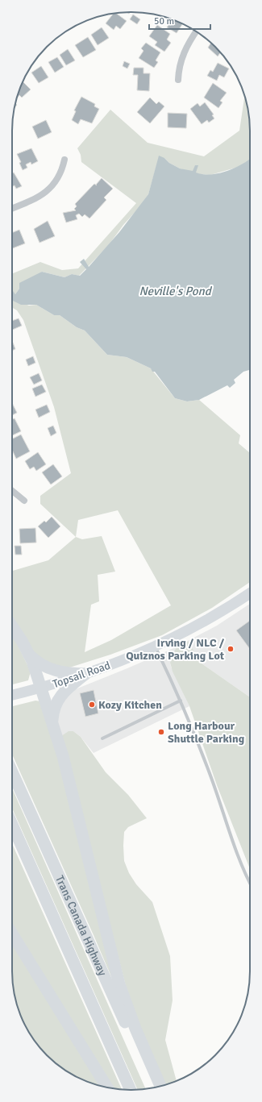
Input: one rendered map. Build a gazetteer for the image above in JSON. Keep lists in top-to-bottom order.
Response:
{
  "streets": {
    "highway": ["Trans Canada Highway"],
    "main road": ["Topsail Road"]
  },
  "water": ["Neville's Pond"],
  "places": ["Irving / NLC / Quiznos Parking Lot", "Kozy Kitchen", "Long Harbour Shuttle Parking"],
  "scale_bar": "50 m"
}
